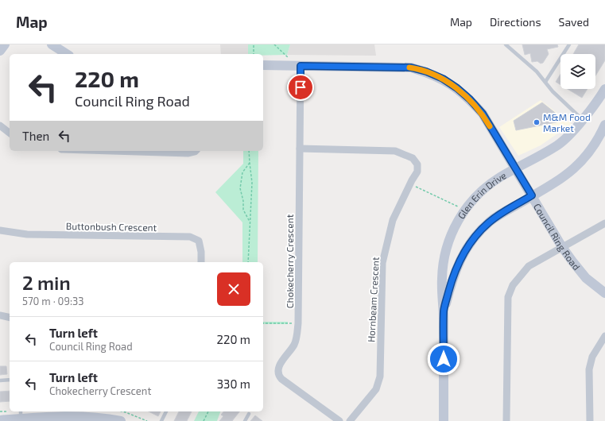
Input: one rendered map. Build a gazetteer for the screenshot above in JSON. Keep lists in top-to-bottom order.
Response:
{
  "streets": {
    "street": [
      "Glen Erin Drive",
      "Buttonbush Crescent",
      "Council Ring Road",
      "Chokecherry Crescent",
      "Hornbeam Crescent"
    ]
  },
  "crossings": [
    ["Glen Erin Drive", "Council Ring Road"],
    ["Council Ring Road", "Chokecherry Crescent"],
    ["Chokecherry Crescent", "Hornbeam Crescent"]
  ],
  "places": ["M&M Food Market"],
  "page": {
    "header": "Map",
    "nav": ["Map", "Directions", "Saved"],
    "turn": ["220 m", "Council Ring Road"],
    "then": "Then",
    "heading": ["2 min", "570 m · 09:33"],
    "list": [
      {
        "name": "Turn left",
        "note": "Council Ring Road",
        "value": "220 m"
      },
      {
        "name": "Turn left",
        "note": "Chokecherry Crescent",
        "value": "330 m"
      }
    ]
  }
}
